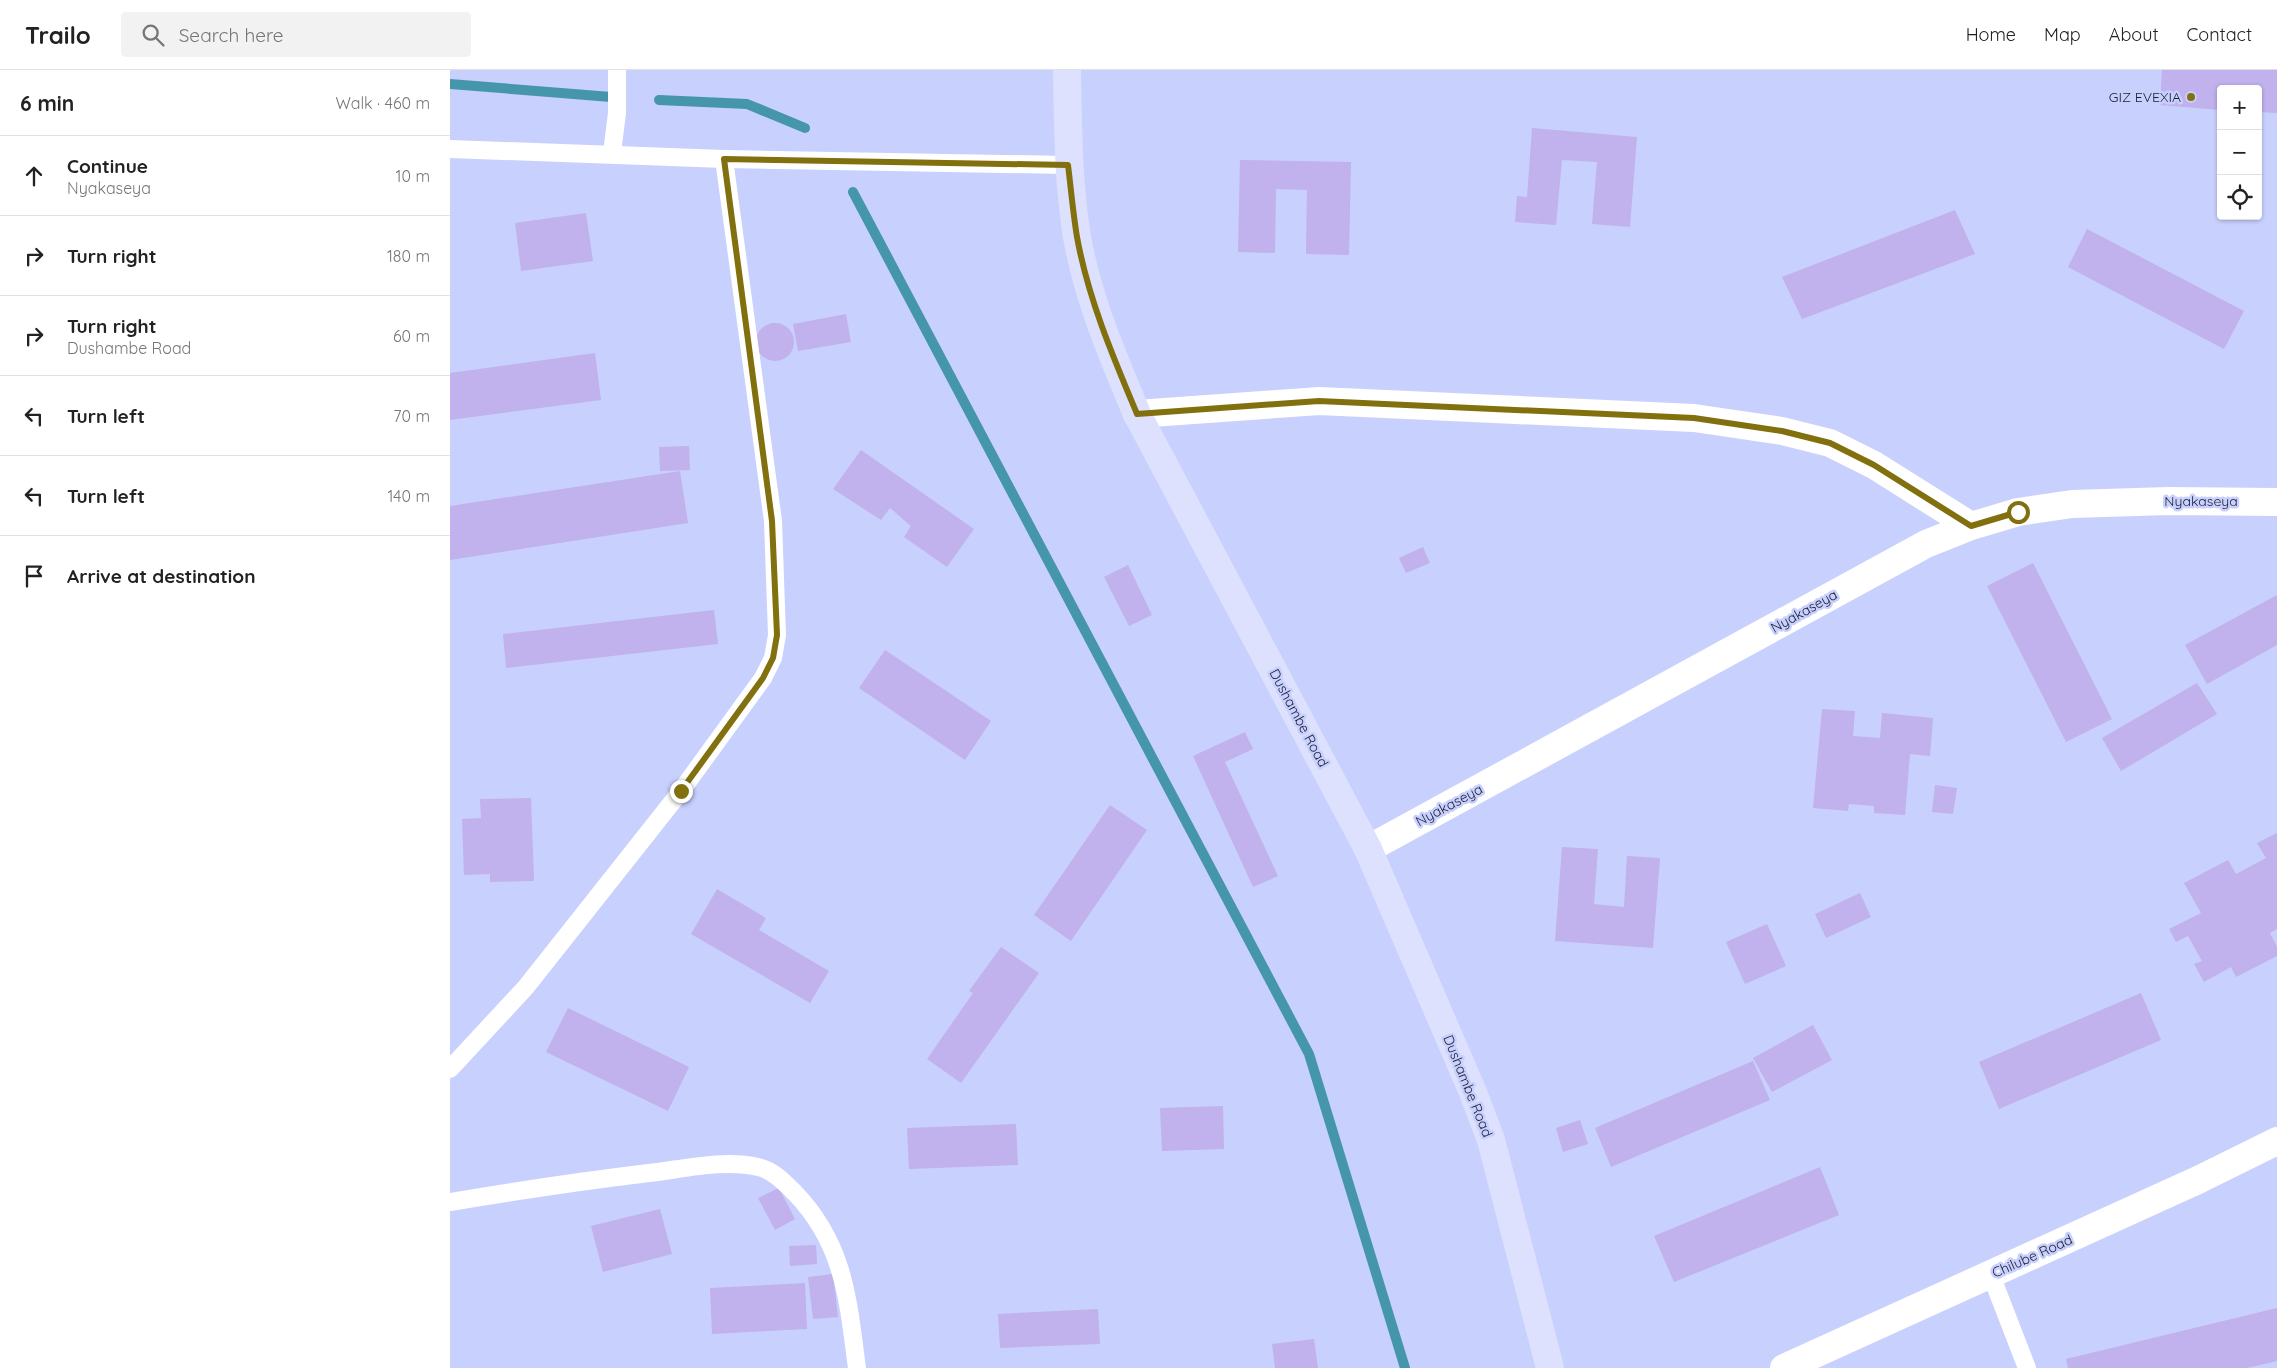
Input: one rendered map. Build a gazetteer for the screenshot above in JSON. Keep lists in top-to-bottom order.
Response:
{
  "streets": {
    "street": ["Nyakaseya", "Dushambe Road", "Chilube Road"]
  },
  "crossings": [
    ["Nyakaseya", "Dushambe Road"]
  ],
  "places": ["GIZ EVEXIA"],
  "page": {
    "header": "Trailo",
    "search": "Search here",
    "nav": [
      "Home",
      "Map",
      "About",
      "Contact"
    ],
    "heading": ["6 min", "Walk · 460 m"],
    "map_buttons": ["+", "−"],
    "list": [
      ["Continue", "Nyakaseya", "10 m"],
      ["Turn right", "180 m"],
      ["Turn right", "Dushambe Road", "60 m"],
      ["Turn left", "70 m"],
      ["Turn left", "140 m"],
      "Arrive at destination"
    ]
  }
}
